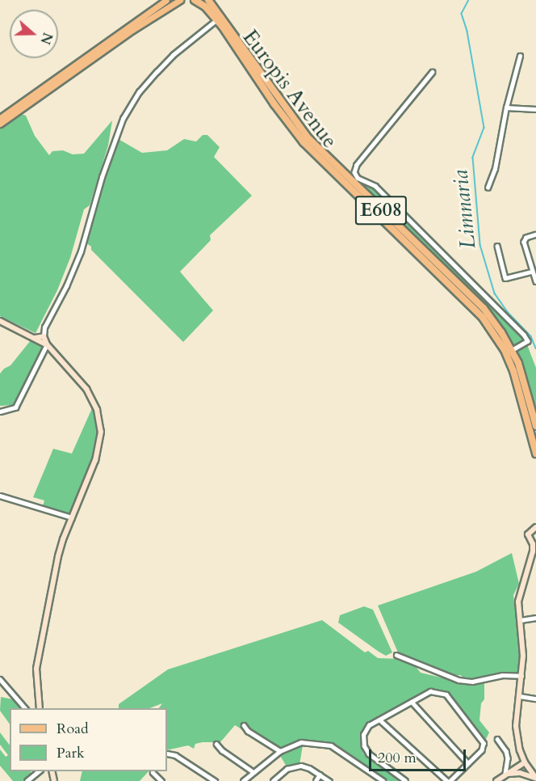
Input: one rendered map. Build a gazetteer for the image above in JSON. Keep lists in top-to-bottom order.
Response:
{
  "streets": {
    "highway": ["Europis Avenue", "E608"]
  },
  "water": ["Limnaria"],
  "legend": ["Road", "Park"],
  "scale_bar": "200 m",
  "north": "right"
}
